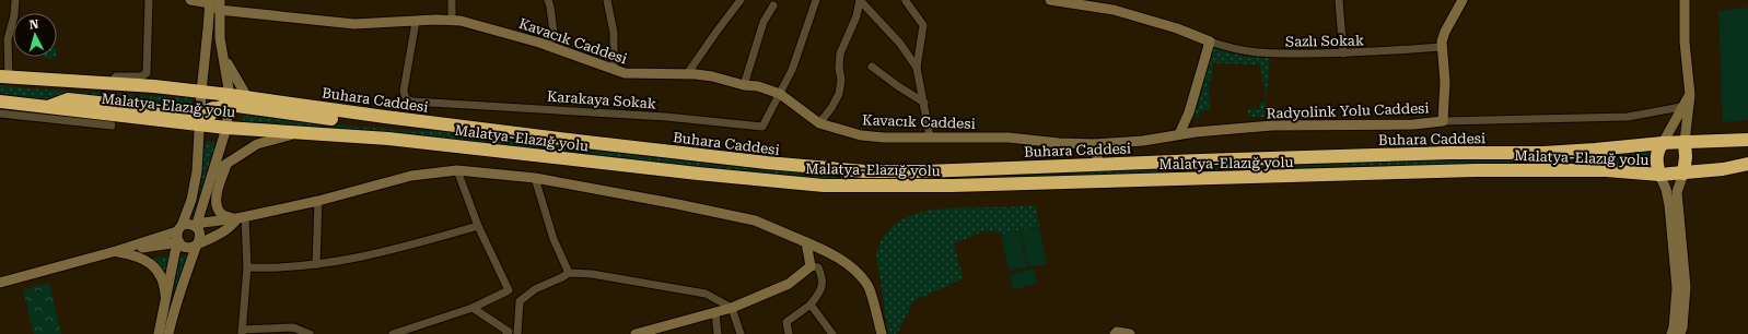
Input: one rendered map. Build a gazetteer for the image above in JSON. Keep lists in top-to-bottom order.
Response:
{
  "streets": {
    "highway": ["Buhara Caddesi", "Malatya-Elazığ yolu"],
    "street": [
      "Kavacık Caddesi",
      "Sazlı Sokak",
      "Karakaya Sokak",
      "Radyolink Yolu Caddesi"
    ]
  },
  "crossings": [
    ["Kavacık Caddesi", "Karakaya Sokak"],
    ["Kavacık Caddesi", "Radyolink Yolu Caddesi"],
    ["Sazlı Sokak", "Radyolink Yolu Caddesi"]
  ],
  "north": "top"
}
